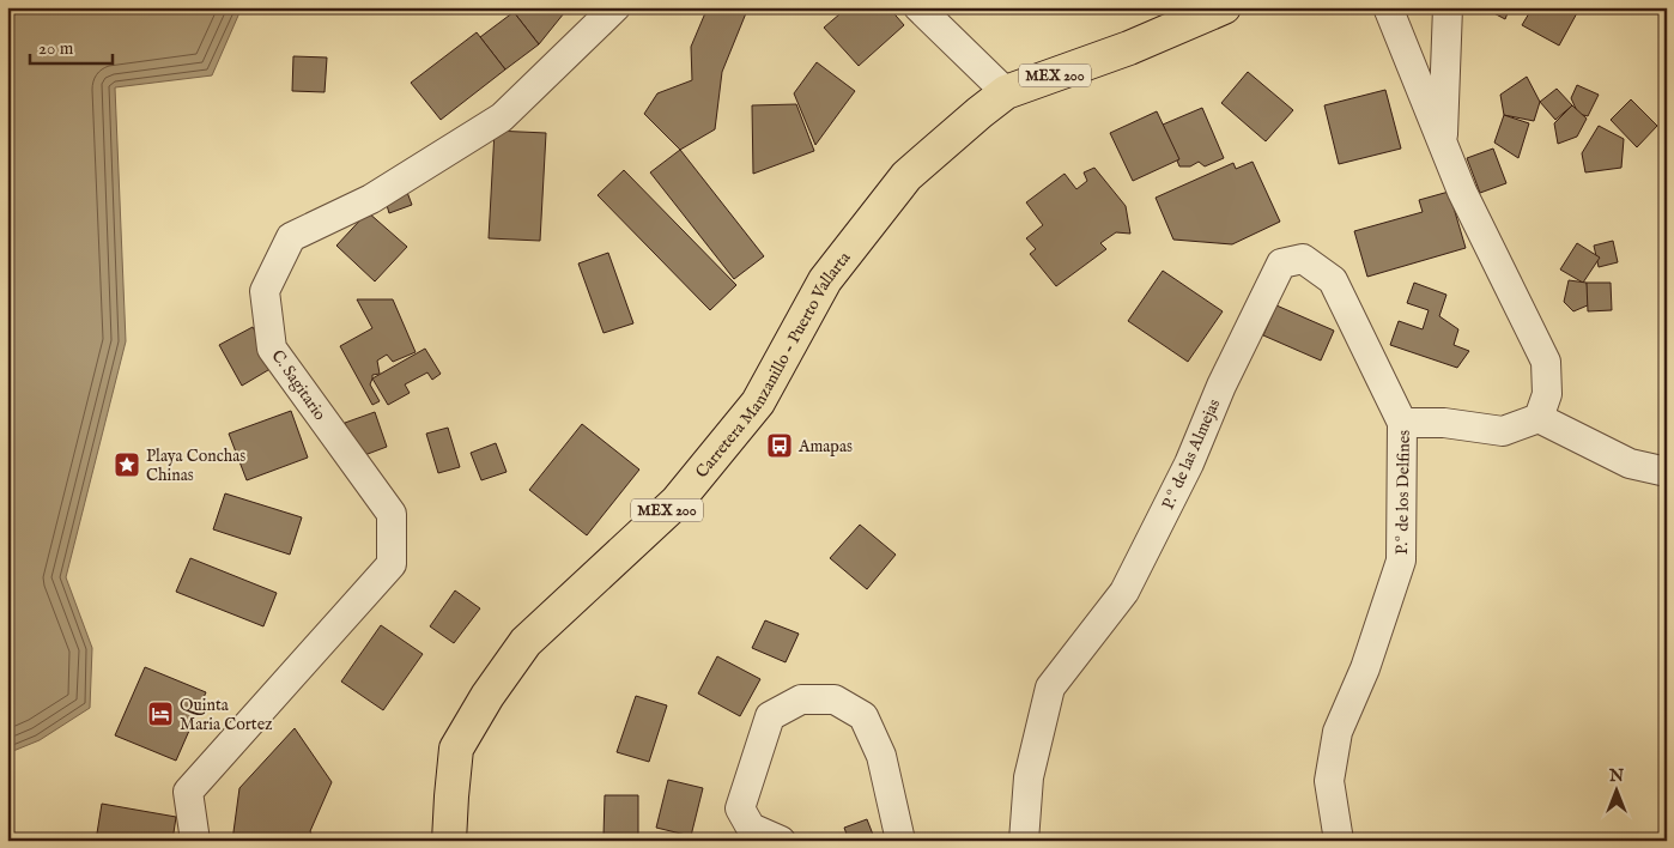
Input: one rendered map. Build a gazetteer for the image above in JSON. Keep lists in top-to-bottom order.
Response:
{
  "streets": {
    "highway": ["MEX 200", "Carretera Manzanillo - Puerto Vallarta"],
    "street": ["C. Sagitario", "P.º de las Almejas", "P.º de los Delfines"]
  },
  "crossings": [
    ["P.º de las Almejas", "P.º de los Delfines"]
  ],
  "places": {
    "bus stop": ["Amapas"],
    "place": ["Playa Conchas Chinas"],
    "hotel": ["Quinta Maria Cortez"]
  },
  "scale_bar": "20 m",
  "north": "top"
}
